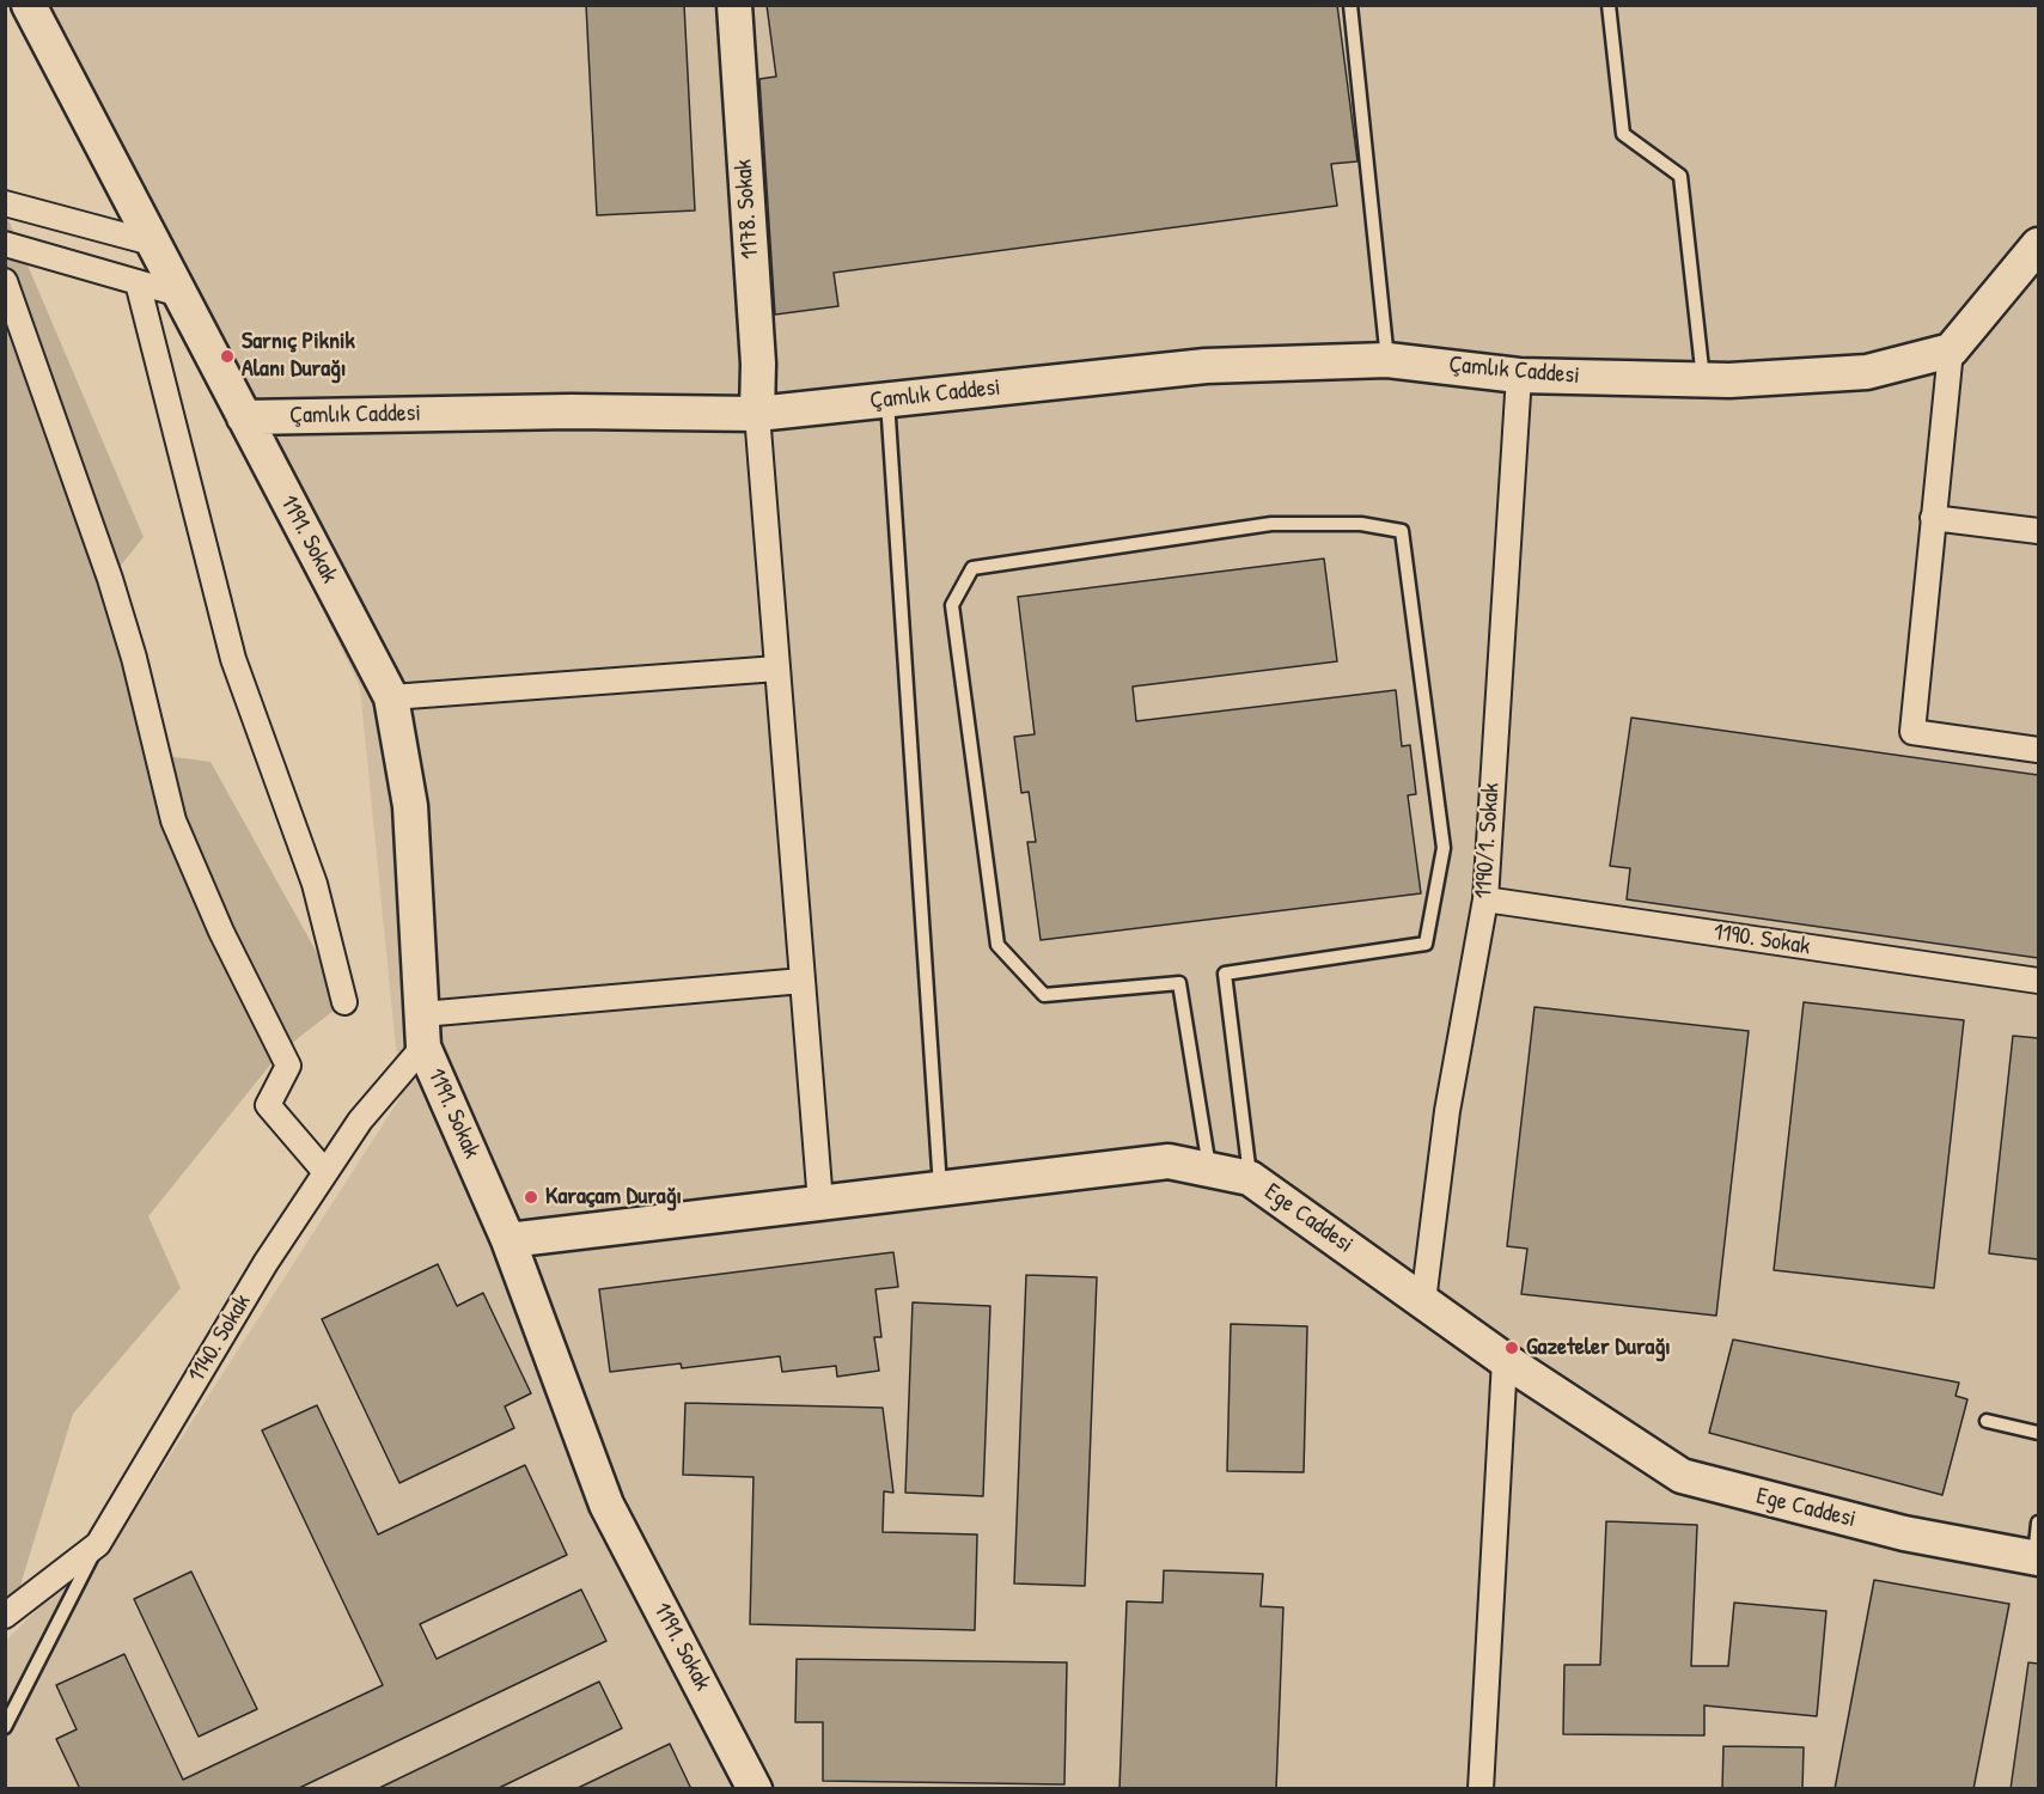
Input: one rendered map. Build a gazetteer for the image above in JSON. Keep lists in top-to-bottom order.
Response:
{
  "streets": {
    "street": [
      "1178. Sokak",
      "Çamlık Caddesi",
      "1191. Sokak",
      "1190/1. Sokak",
      "1190. Sokak",
      "Ege Caddesi",
      "1140. Sokak"
    ]
  },
  "crossings": [
    ["1178. Sokak", "Çamlık Caddesi"],
    ["Çamlık Caddesi", "1191. Sokak"],
    ["Çamlık Caddesi", "1190/1. Sokak"],
    ["1191. Sokak", "Ege Caddesi"],
    ["1191. Sokak", "1140. Sokak"],
    ["1190/1. Sokak", "1190. Sokak"],
    ["1190/1. Sokak", "Ege Caddesi"]
  ],
  "places": ["Sarnıç Piknik Alanı Durağı", "Karaçam Durağı", "Gazeteler Durağı"]
}
